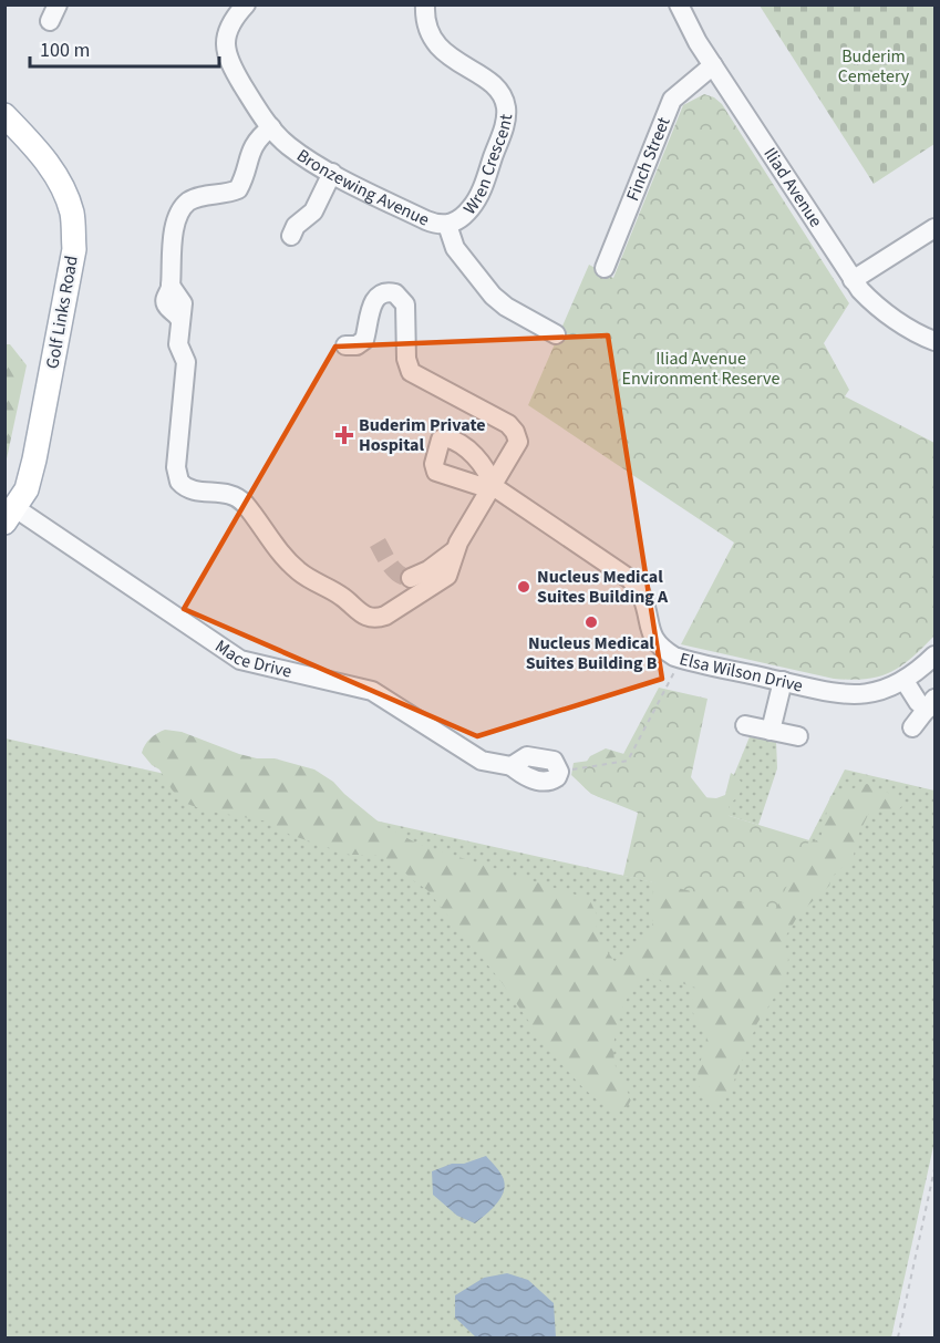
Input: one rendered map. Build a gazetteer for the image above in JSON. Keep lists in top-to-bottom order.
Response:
{
  "streets": {
    "main road": ["Golf Links Road"],
    "street": [
      "Finch Street",
      "Wren Crescent",
      "Bronzewing Avenue",
      "Iliad Avenue",
      "Mace Drive",
      "Elsa Wilson Drive"
    ]
  },
  "crossings": [
    ["Finch Street", "Iliad Avenue"],
    ["Wren Crescent", "Bronzewing Avenue"],
    ["Golf Links Road", "Mace Drive"]
  ],
  "parks": ["Buderim Cemetery", "Iliad Avenue Environment Reserve"],
  "places": {
    "health": ["Buderim Private Hospital"],
    "other": ["Nucleus Medical Suites Building A", "Nucleus Medical Suites Building B"]
  },
  "scale_bar": "100 m"
}
